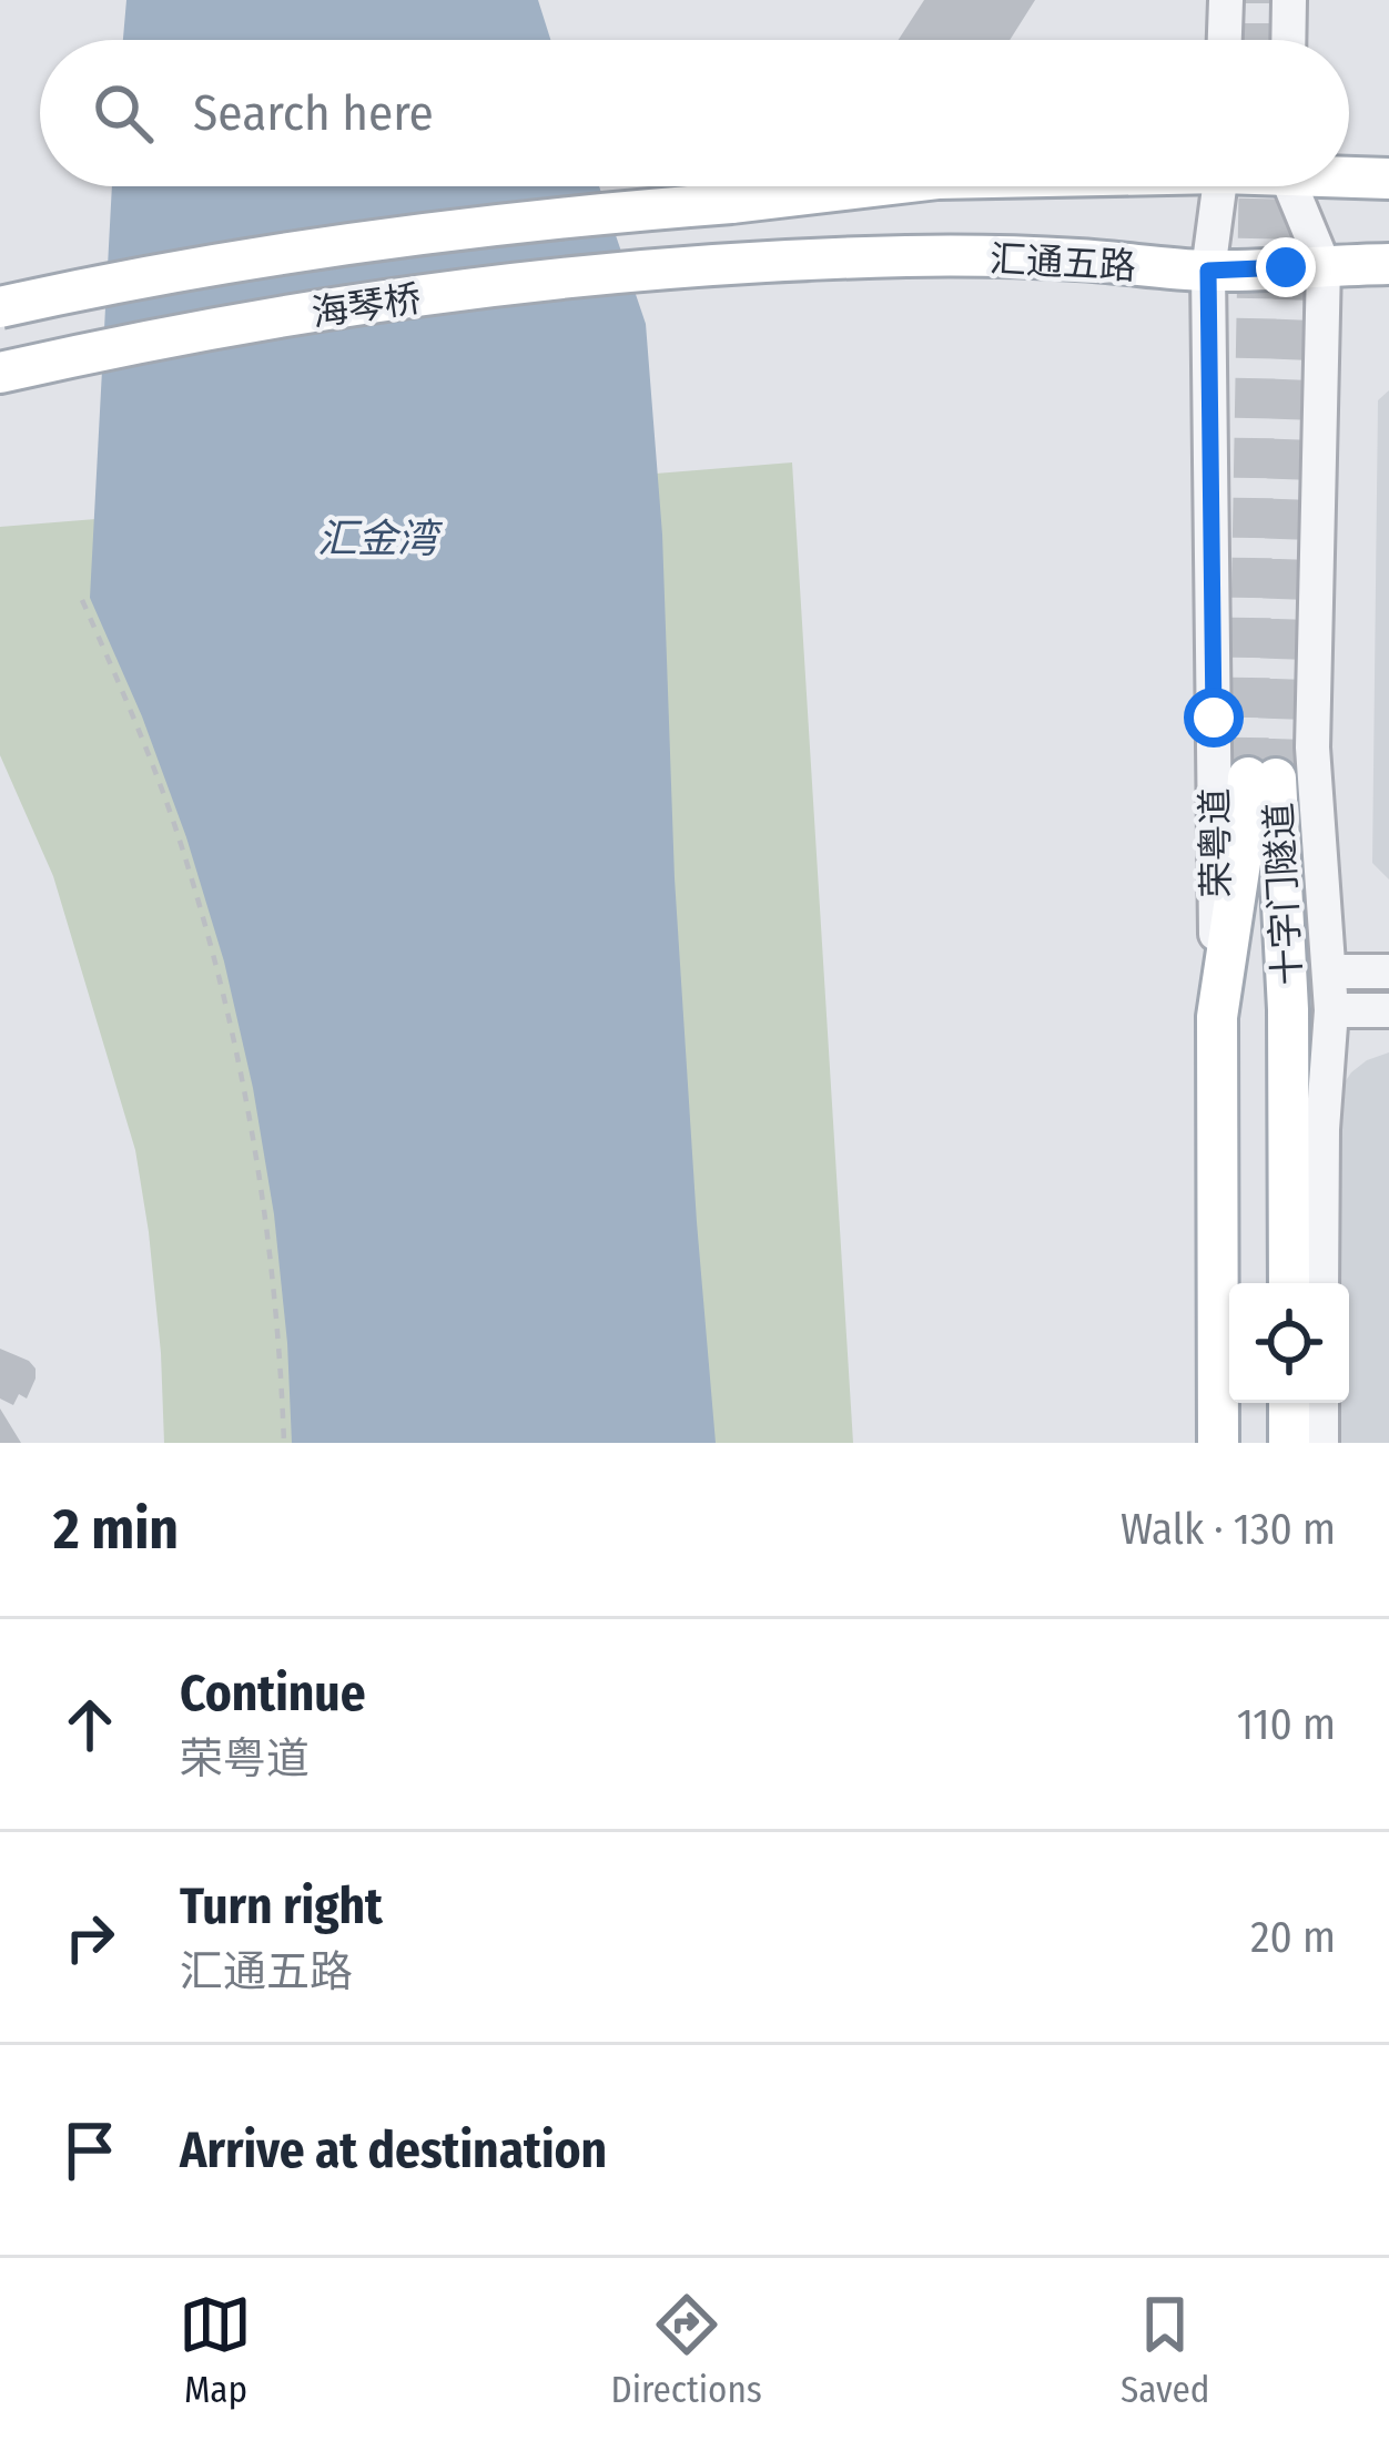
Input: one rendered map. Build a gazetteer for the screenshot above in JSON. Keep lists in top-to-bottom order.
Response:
{
  "streets": {
    "main road": [
      "汇通五路",
      "海琴桥",
      "荣粤道",
      "十字门隧道"
    ]
  },
  "crossings": [
    ["汇通五路", "海琴桥"],
    ["汇通五路", "荣粤道"],
    ["荣粤道", "十字门隧道"]
  ],
  "water": ["汇金湾"],
  "page": {
    "search": "Search here",
    "heading": ["2 min", "Walk · 130 m"],
    "list": [
      ["Continue", "荣粤道", "110 m"],
      ["Turn right", "汇通五路", "20 m"],
      "Arrive at destination"
    ],
    "nav": ["Map", "Directions", "Saved"]
  }
}
